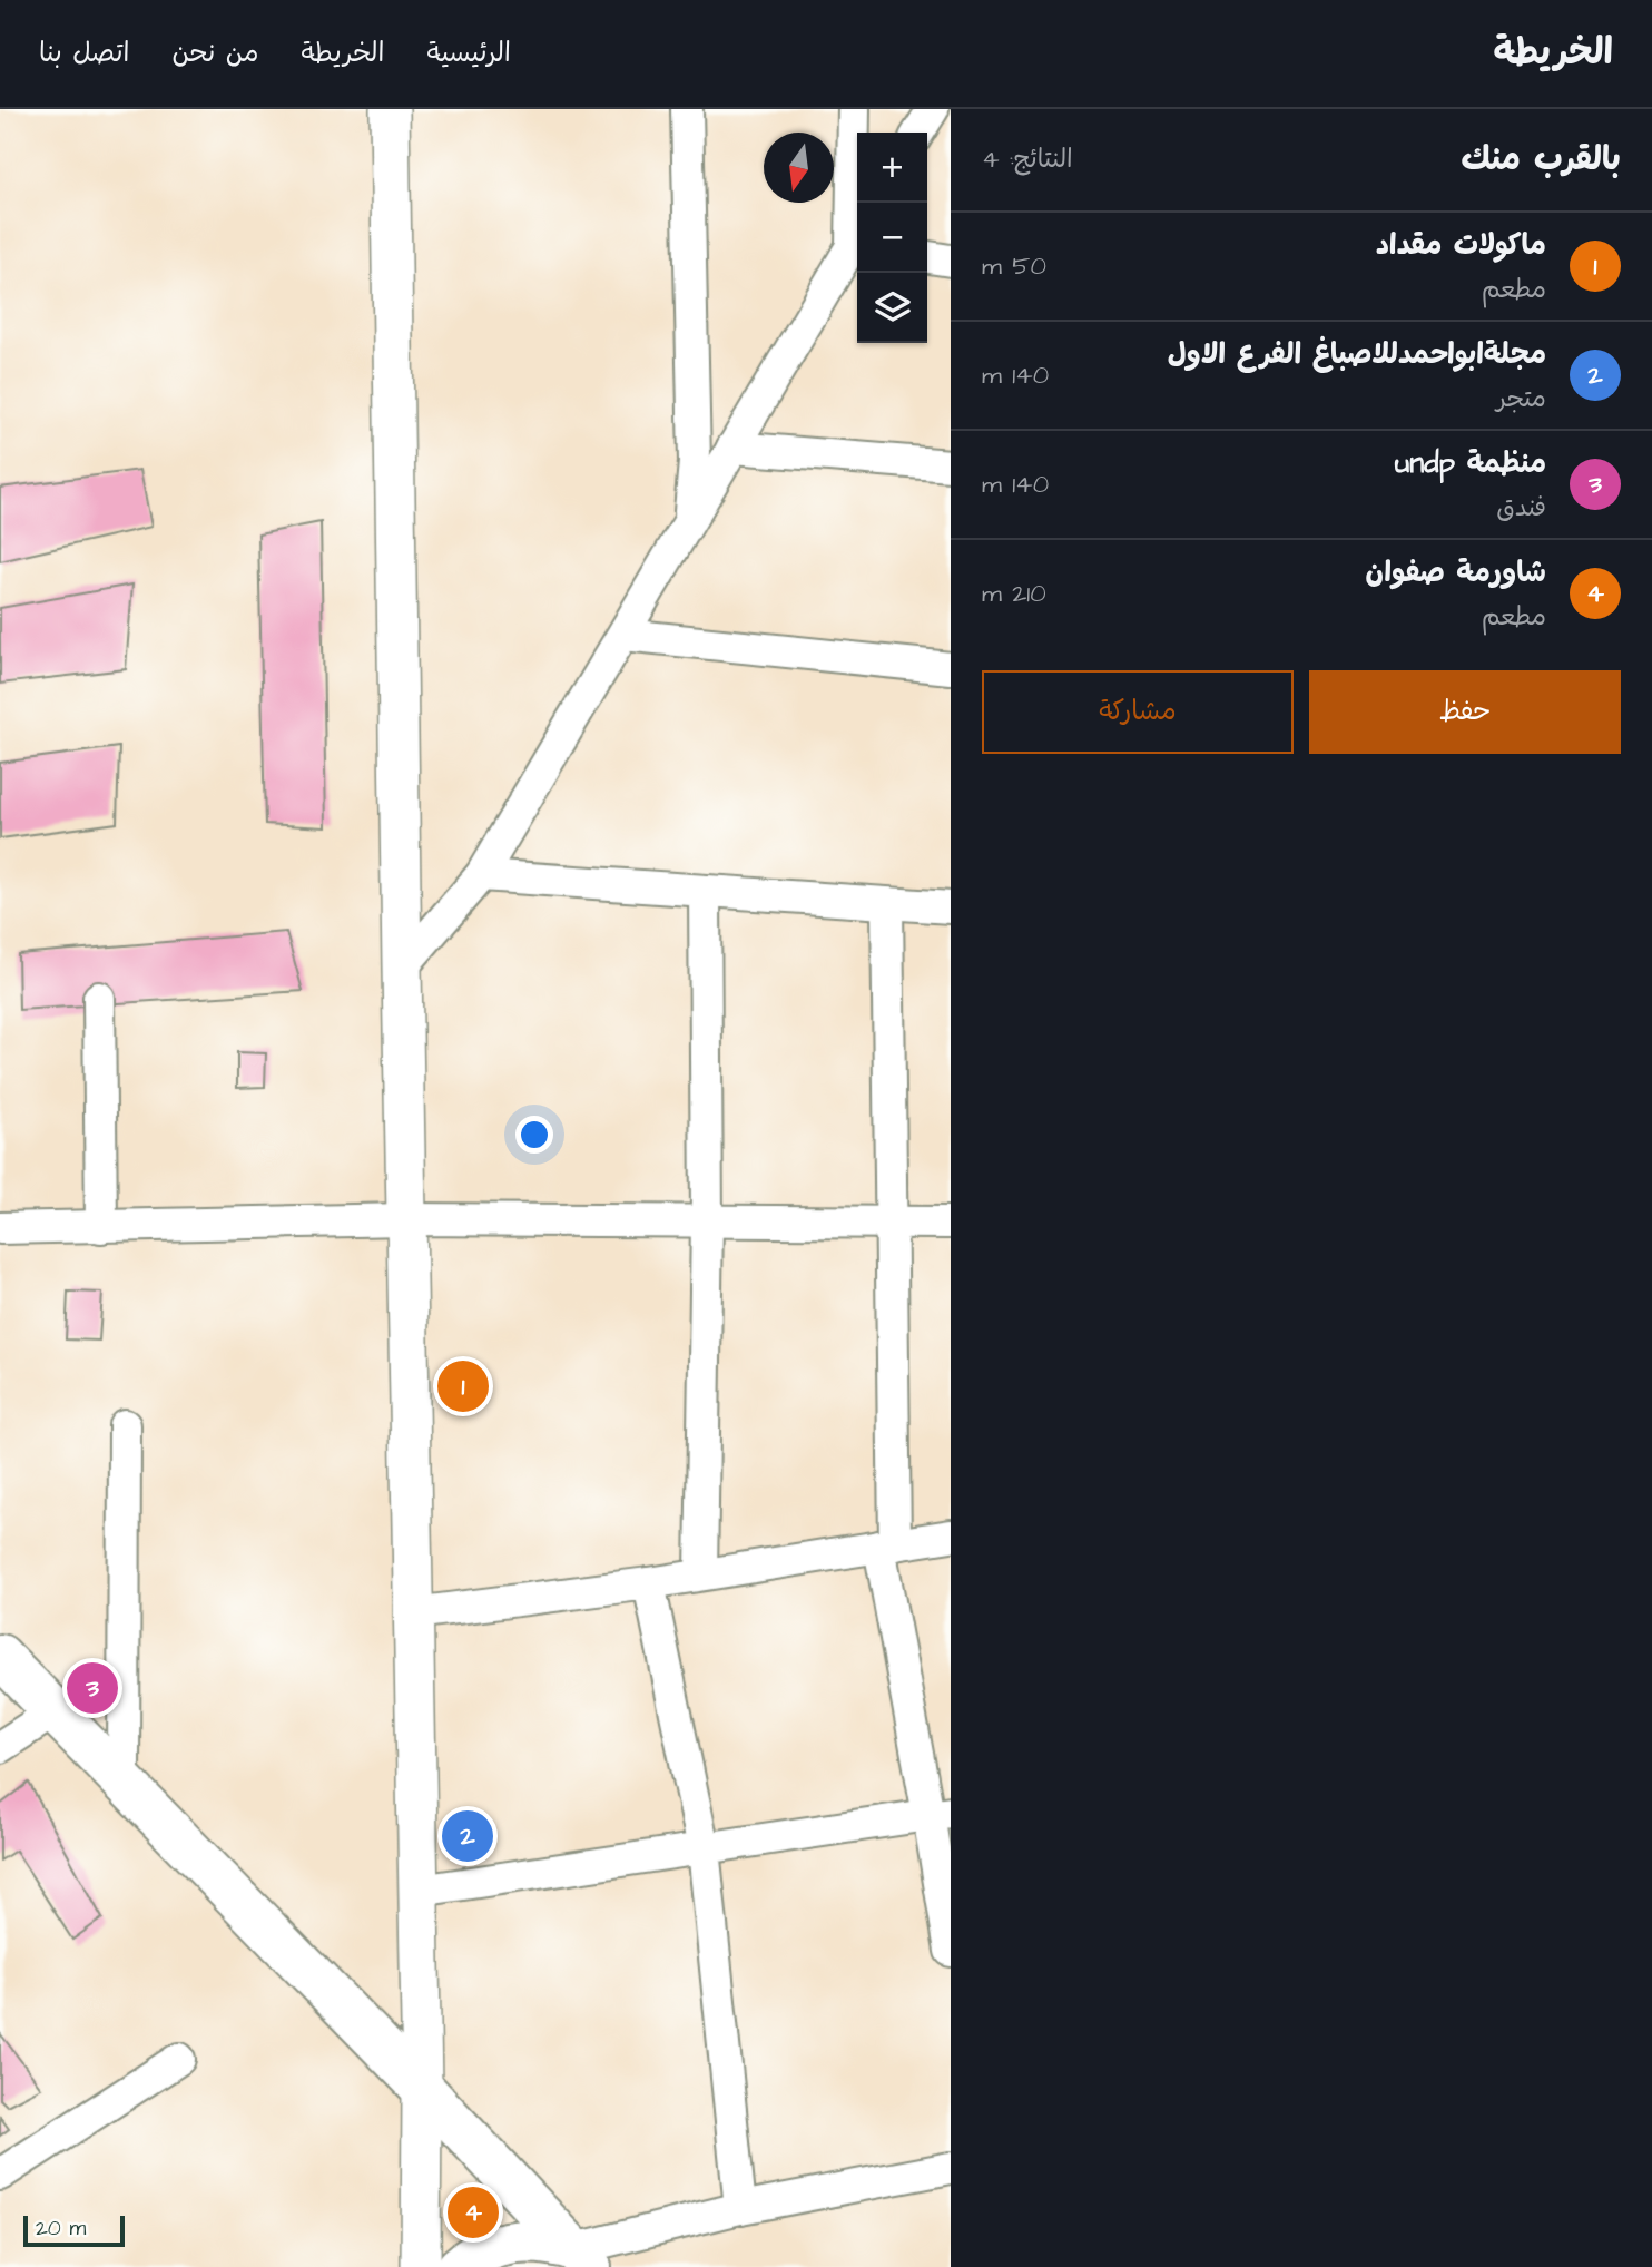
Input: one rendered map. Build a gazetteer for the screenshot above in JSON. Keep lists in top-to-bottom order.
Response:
{
  "scale_bar": "20 m",
  "north": "bottom",
  "page": {
    "header": "الخريطة",
    "nav": [
      "الرئيسية",
      "الخريطة",
      "من نحن",
      "اتصل بنا"
    ],
    "heading": ["بالقرب منك", "النتائج: 4"],
    "map_buttons": ["+", "−"],
    "list": [
      {
        "mark": "1",
        "name": "ماكولات مقداد",
        "note": "مطعم",
        "value": "50 m"
      },
      {
        "mark": "2",
        "name": "مجلةابواحمدللاصباغ الفرع الاول",
        "note": "متجر",
        "value": "140 m"
      },
      {
        "mark": "3",
        "name": "منظمة undp",
        "note": "فندق",
        "value": "140 m"
      },
      {
        "mark": "4",
        "name": "شاورمة صفوان",
        "note": "مطعم",
        "value": "210 m"
      }
    ],
    "buttons": ["حفظ", "مشاركة"],
    "pins": [
      "1",
      "3",
      "2",
      "4"
    ],
    "scale": "20 m"
  }
}
